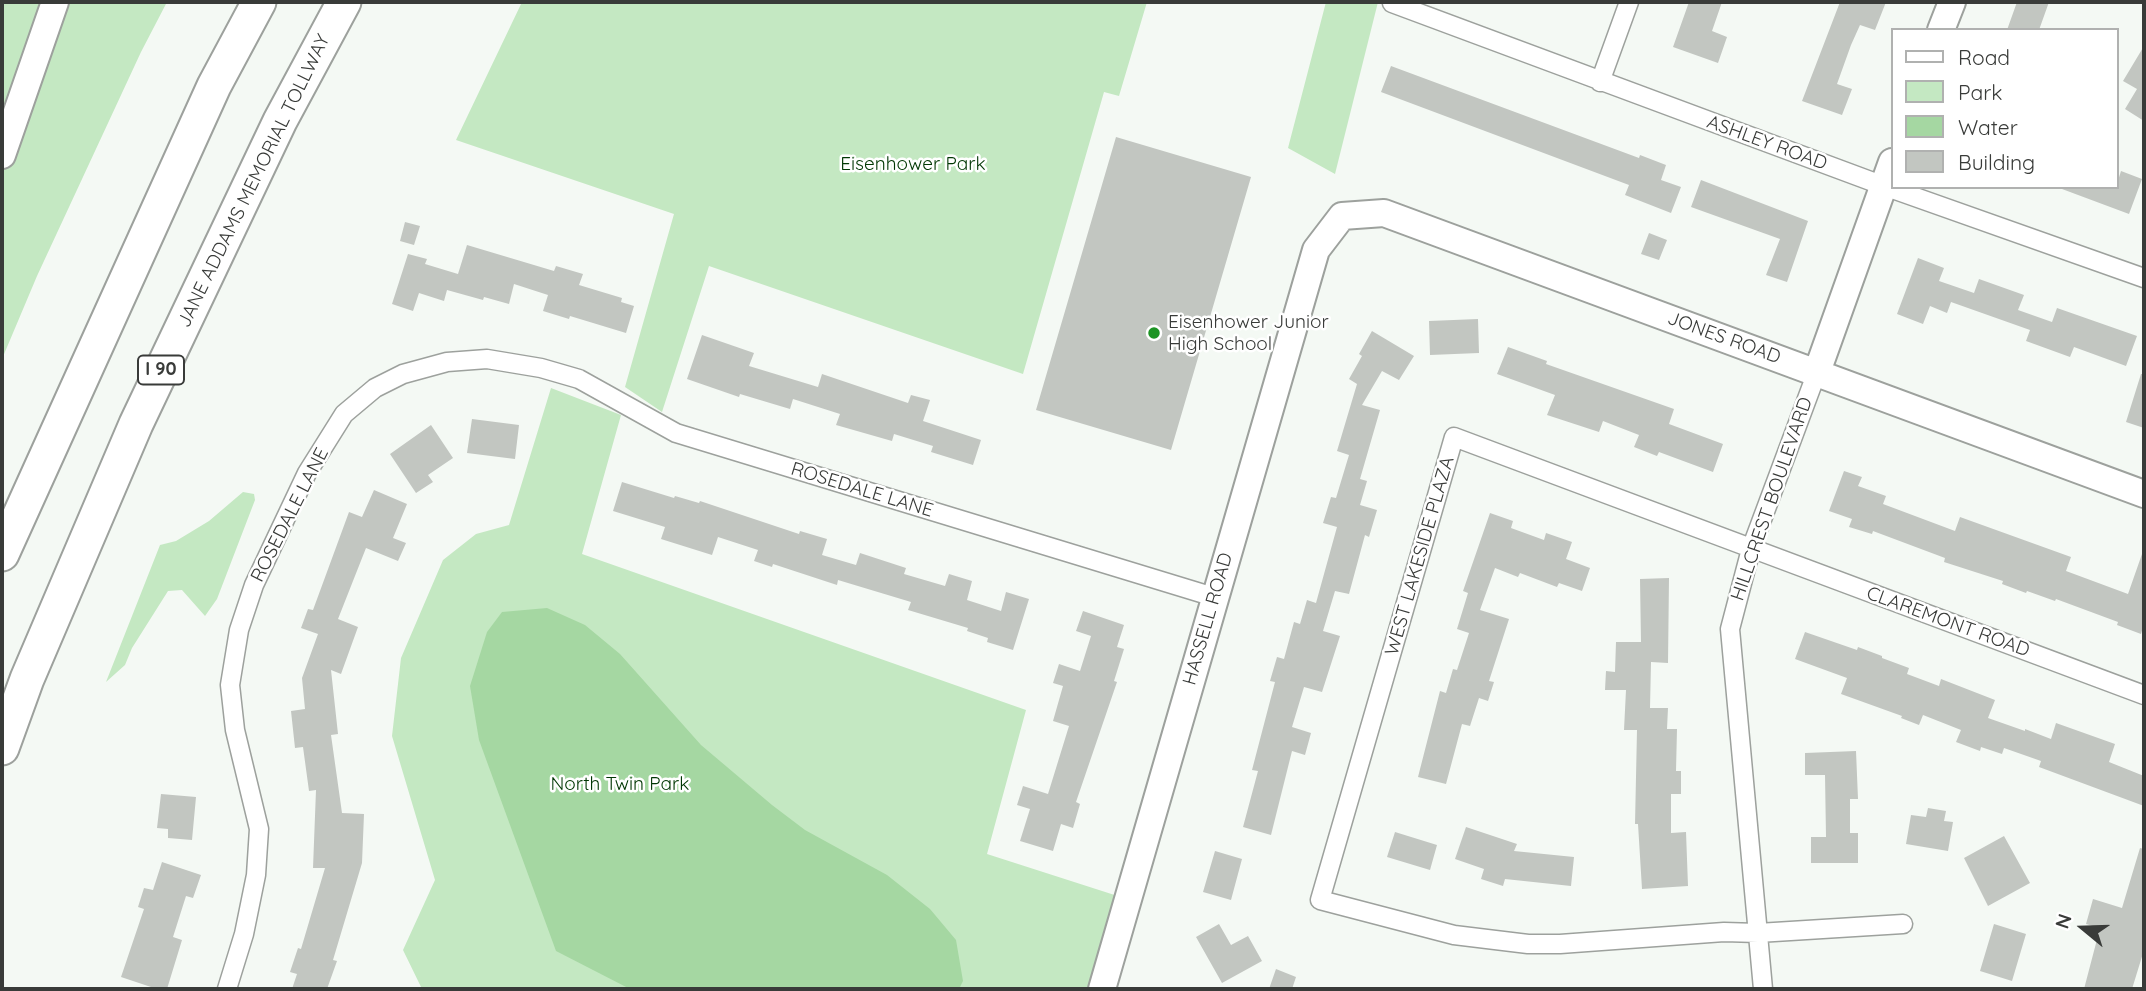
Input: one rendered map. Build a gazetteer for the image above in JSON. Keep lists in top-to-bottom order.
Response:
{
  "streets": {
    "highway": ["JANE ADDAMS MEMORIAL TOLLWAY", "I 90"],
    "street": [
      "ASHLEY ROAD",
      "JONES ROAD",
      "ROSEDALE LANE",
      "HILLCREST BOULEVARD",
      "WEST LAKESIDE PLAZA",
      "HASSELL ROAD",
      "CLAREMONT ROAD"
    ]
  },
  "crossings": [
    ["ASHLEY ROAD", "HILLCREST BOULEVARD"],
    ["JONES ROAD", "HILLCREST BOULEVARD"],
    ["JONES ROAD", "HASSELL ROAD"],
    ["ROSEDALE LANE", "HASSELL ROAD"],
    ["HILLCREST BOULEVARD", "WEST LAKESIDE PLAZA"],
    ["HILLCREST BOULEVARD", "CLAREMONT ROAD"],
    ["WEST LAKESIDE PLAZA", "CLAREMONT ROAD"]
  ],
  "parks": ["Eisenhower Park", "North Twin Park"],
  "places": ["Eisenhower Junior High School"],
  "legend": [
    "Road",
    "Park",
    "Water",
    "Building"
  ],
  "north": "left"
}
